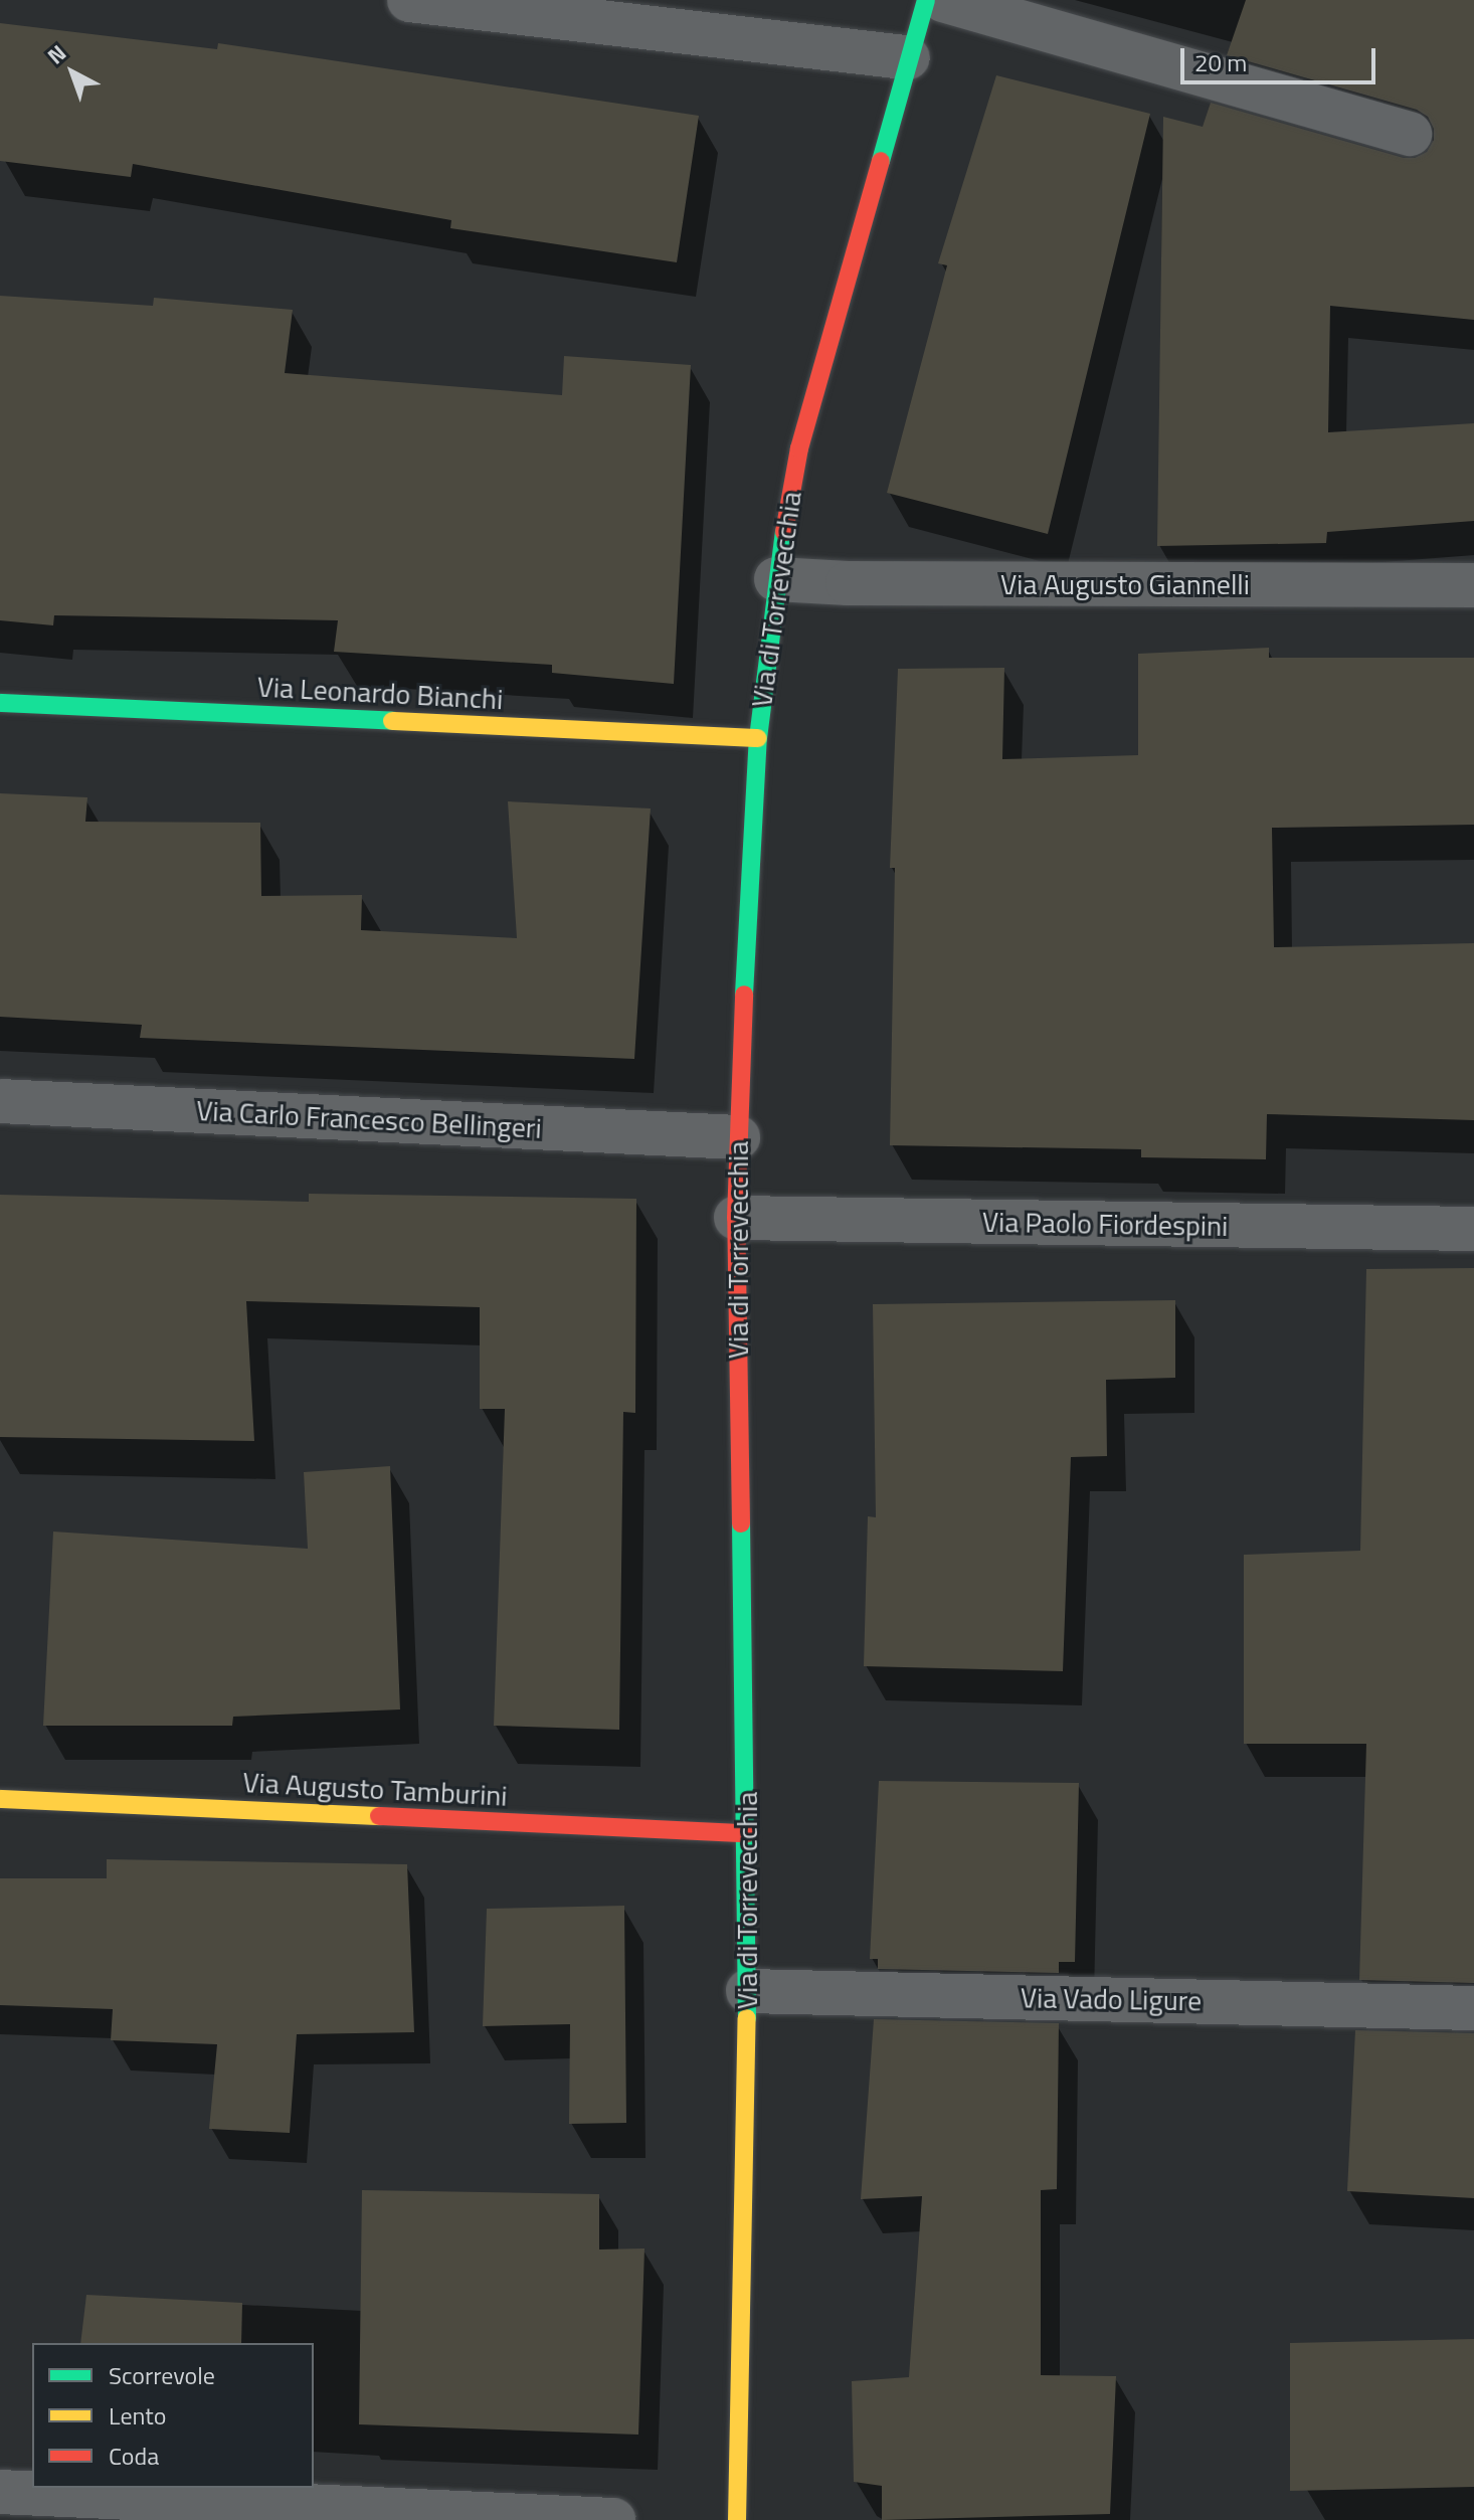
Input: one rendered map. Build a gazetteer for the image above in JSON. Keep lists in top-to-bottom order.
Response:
{
  "streets": {
    "main road": ["Via di Torrevecchia", "Via Leonardo Bianchi", "Via Augusto Tamburini"],
    "street": [
      "Via Augusto Giannelli",
      "Via Carlo Francesco Bellingeri",
      "Via Paolo Fiordespini",
      "Via Vado Ligure"
    ]
  },
  "crossings": [
    ["Via Augusto Giannelli", "Via di Torrevecchia"],
    ["Via di Torrevecchia", "Via Leonardo Bianchi"],
    ["Via di Torrevecchia", "Via Carlo Francesco Bellingeri"],
    ["Via di Torrevecchia", "Via Paolo Fiordespini"],
    ["Via di Torrevecchia", "Via Augusto Tamburini"],
    ["Via di Torrevecchia", "Via Vado Ligure"]
  ],
  "legend": ["Scorrevole", "Lento", "Coda"],
  "scale_bar": "20 m",
  "north": "top left"
}
